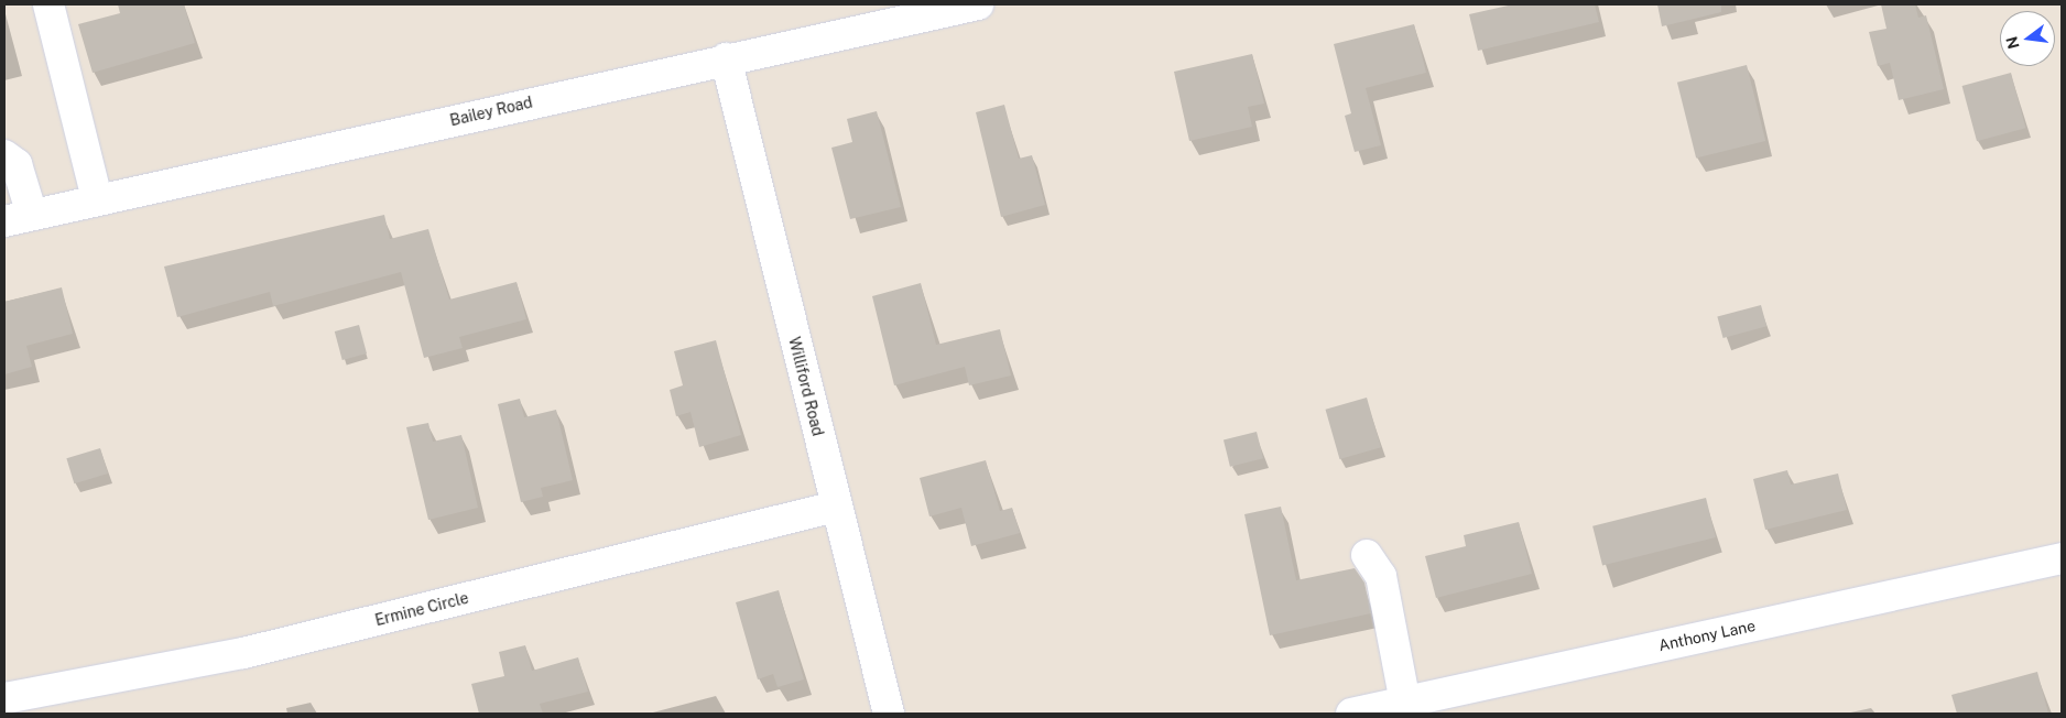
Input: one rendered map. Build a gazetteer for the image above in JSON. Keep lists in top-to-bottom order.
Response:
{
  "streets": {
    "street": [
      "Bailey Road",
      "Williford Road",
      "Ermine Circle",
      "Anthony Lane"
    ]
  },
  "crossings": [
    ["Bailey Road", "Williford Road"],
    ["Williford Road", "Ermine Circle"]
  ],
  "north": "left"
}
